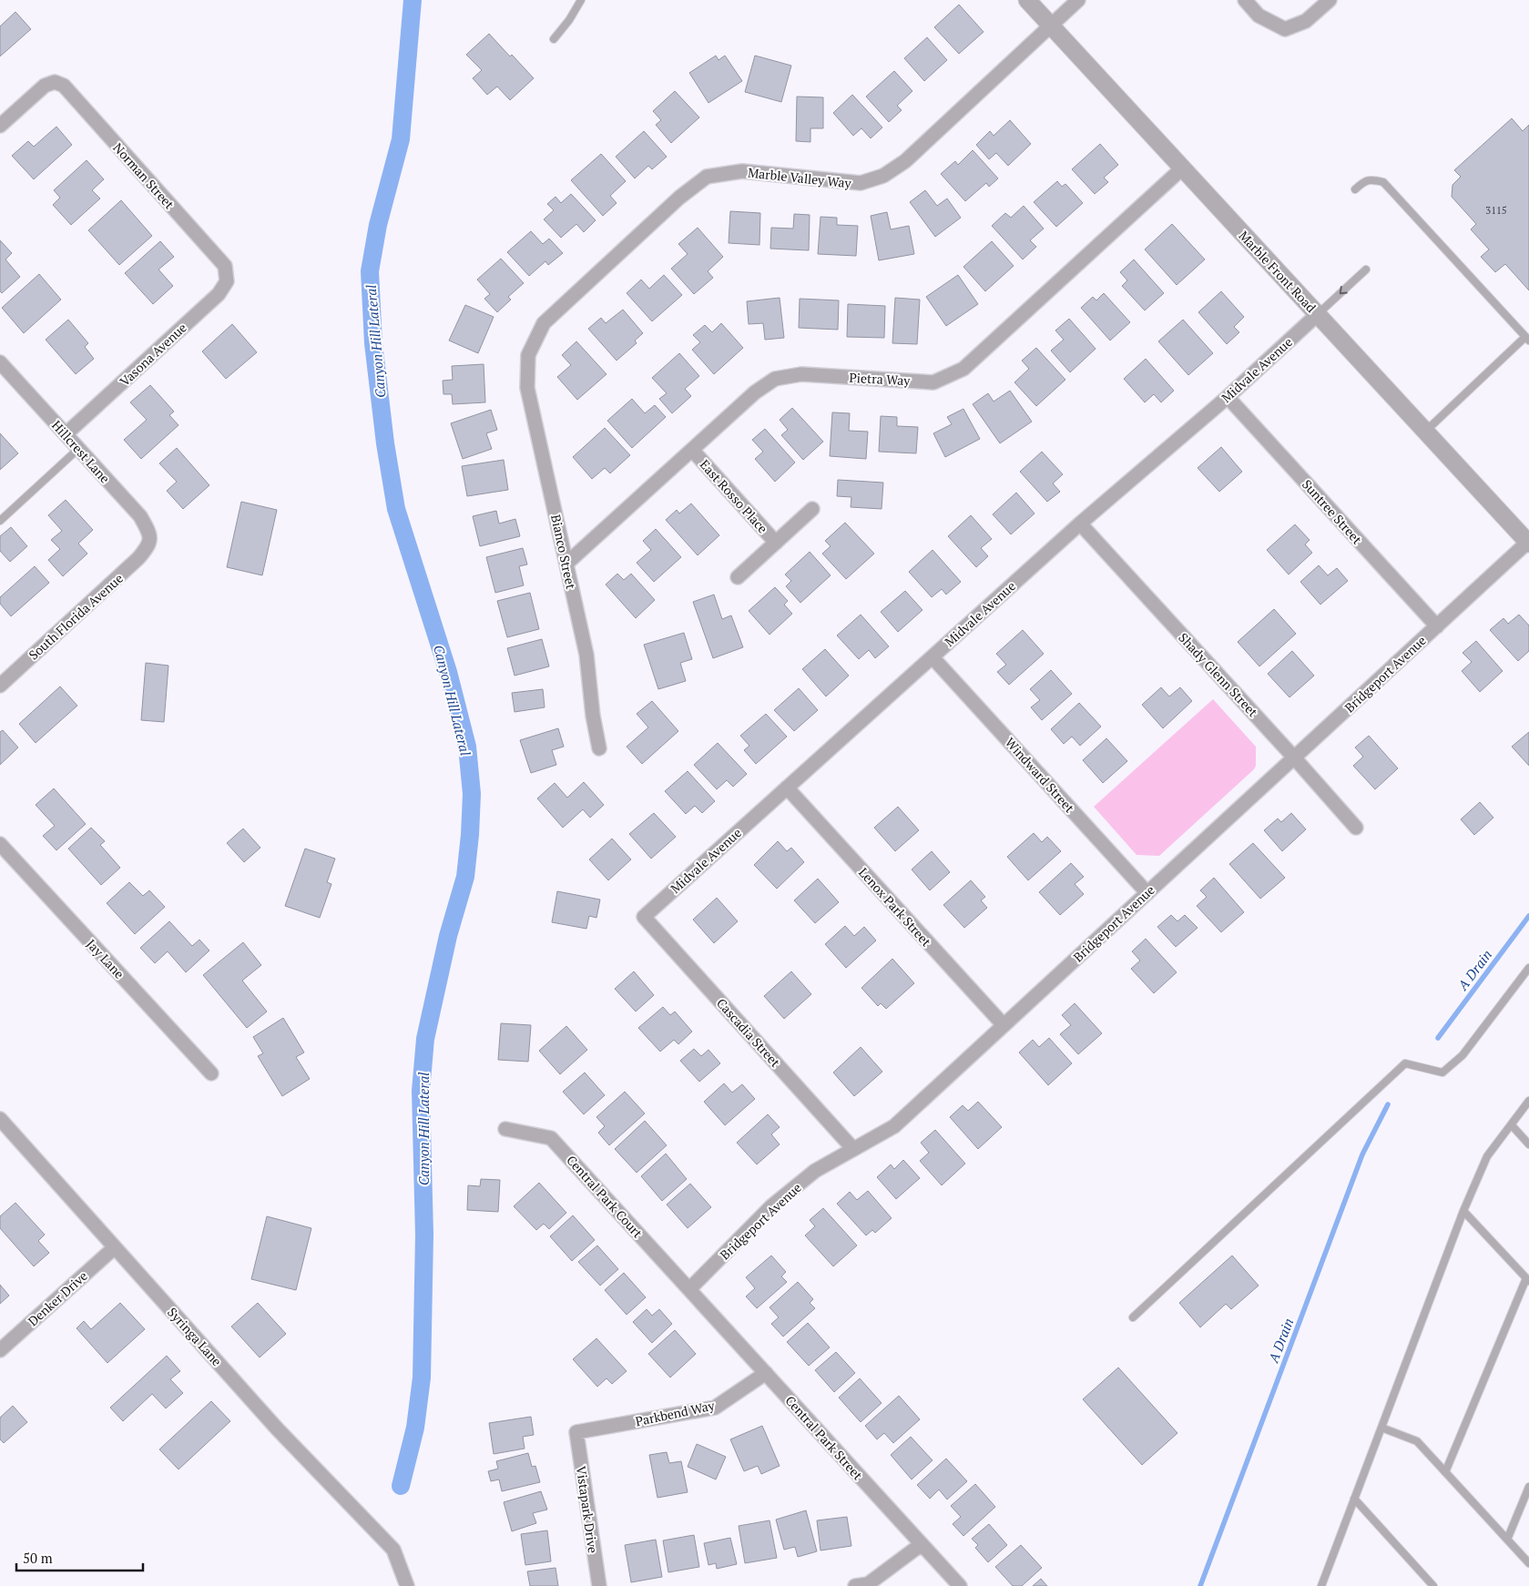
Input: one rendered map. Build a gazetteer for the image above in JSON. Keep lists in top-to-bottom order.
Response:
{
  "streets": {
    "street": [
      "Norman Street",
      "Marble Valley Way",
      "Marble Front Road",
      "Vasona Avenue",
      "Midvale Avenue",
      "Pietra Way",
      "Hillcrest Lane",
      "East Rosso Place",
      "Suntree Street",
      "Bianco Street",
      "South Florida Avenue",
      "Bridgeport Avenue",
      "Shady Glenn Street",
      "Windward Street",
      "Lenox Park Street",
      "Jay Lane",
      "Cascadia Street",
      "Central Park Court",
      "Denker Drive",
      "Syringa Lane",
      "Parkbend Way",
      "Central Park Street",
      "Vistapark Drive"
    ]
  },
  "crossings": [
    ["Norman Street", "Vasona Avenue"],
    ["Marble Valley Way", "Marble Front Road"],
    ["Marble Valley Way", "Bianco Street"],
    ["Marble Front Road", "Midvale Avenue"],
    ["Marble Front Road", "Pietra Way"],
    ["Marble Front Road", "Bridgeport Avenue"],
    ["Vasona Avenue", "Hillcrest Lane"],
    ["Midvale Avenue", "Suntree Street"],
    ["Midvale Avenue", "Shady Glenn Street"],
    ["Midvale Avenue", "Windward Street"],
    ["Midvale Avenue", "Lenox Park Street"],
    ["Midvale Avenue", "Cascadia Street"],
    ["Pietra Way", "East Rosso Place"],
    ["Pietra Way", "Bianco Street"],
    ["Hillcrest Lane", "South Florida Avenue"],
    ["Suntree Street", "Bridgeport Avenue"],
    ["Bridgeport Avenue", "Shady Glenn Street"],
    ["Bridgeport Avenue", "Windward Street"],
    ["Bridgeport Avenue", "Lenox Park Street"],
    ["Bridgeport Avenue", "Cascadia Street"],
    ["Bridgeport Avenue", "Central Park Court"],
    ["Bridgeport Avenue", "Central Park Street"],
    ["Central Park Court", "Central Park Street"],
    ["Denker Drive", "Syringa Lane"],
    ["Parkbend Way", "Central Park Street"],
    ["Parkbend Way", "Vistapark Drive"]
  ],
  "water": ["Canyon Hill Lateral", "A Drain"],
  "house_numbers": ["3115"],
  "scale_bar": "50 m"
}
